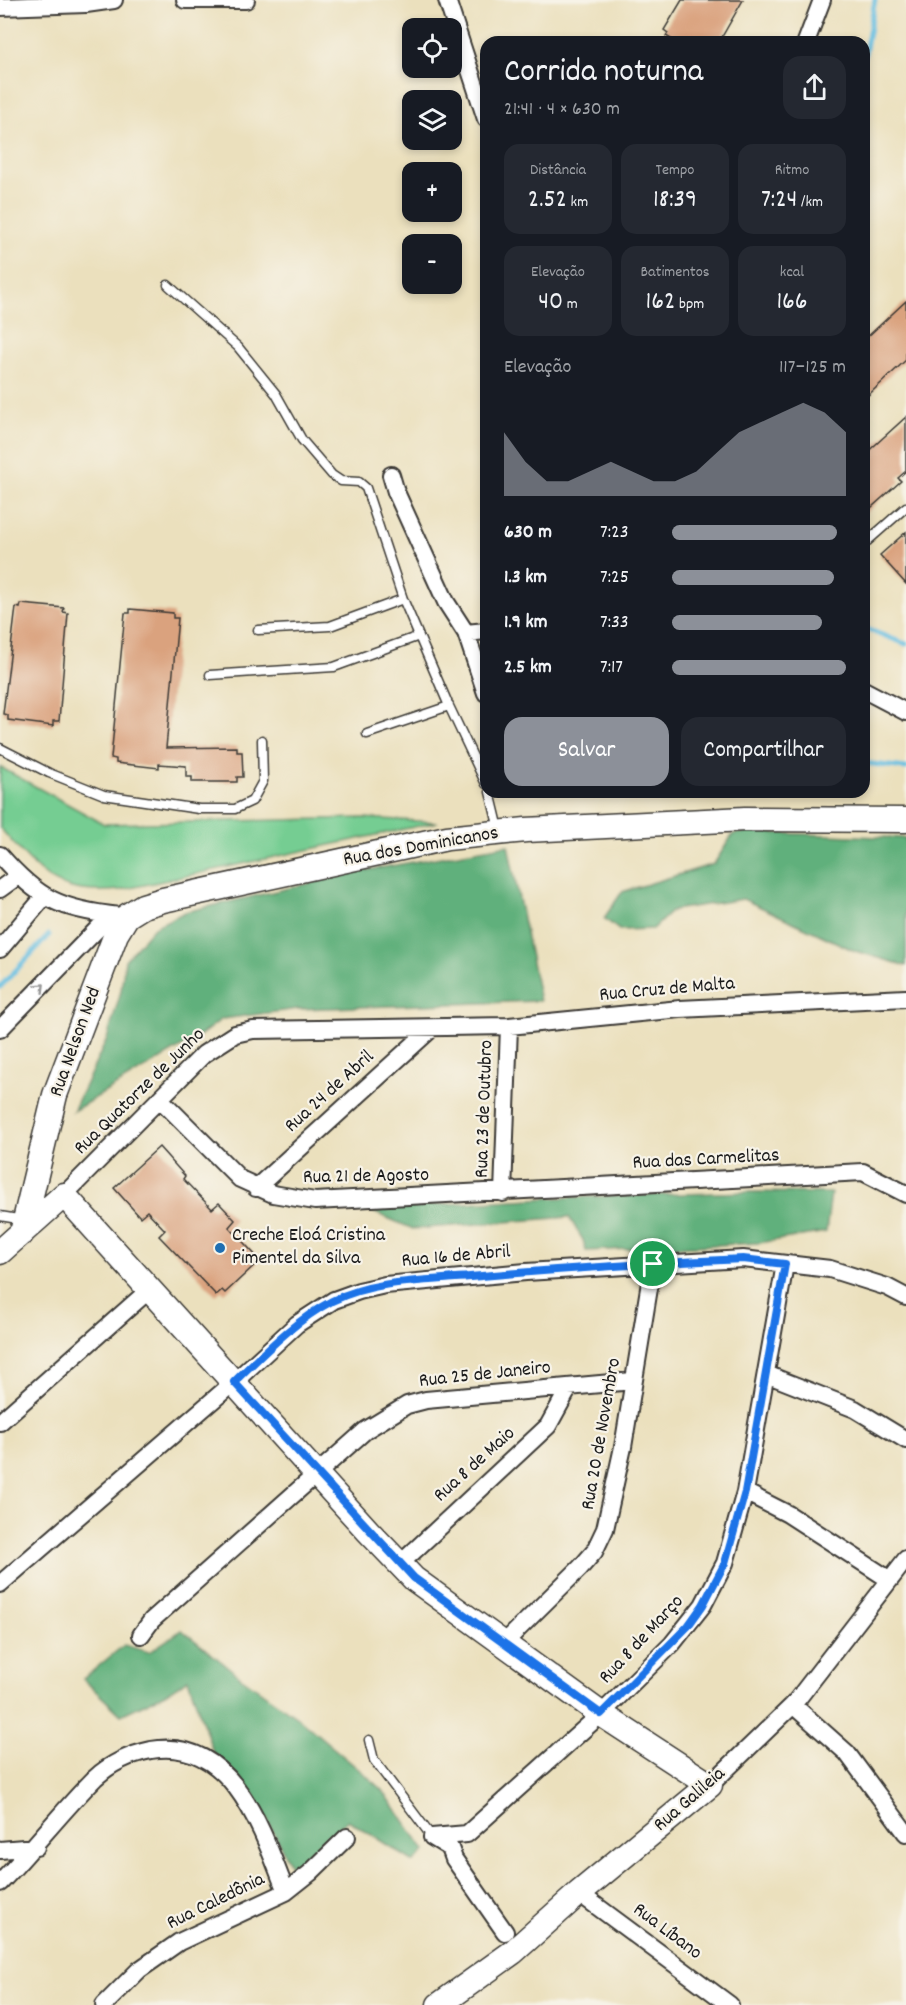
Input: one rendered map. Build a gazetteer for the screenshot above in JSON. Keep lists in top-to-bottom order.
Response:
{
  "streets": {
    "street": [
      "Rua dos Dominicanos",
      "Rua Cruz de Malta",
      "Rua Nelson Ned",
      "Rua Quatorze de Junho",
      "Rua 24 de Abril",
      "Rua 23 de Outubro",
      "Rua das Carmelitas",
      "Rua 21 de Agosto",
      "Rua 16 de Abril",
      "Rua 25 de Janeiro",
      "Rua 20 de Novembro",
      "Rua 8 de Maio",
      "Rua 8 de Março",
      "Rua Galileia",
      "Rua Caledônia",
      "Rua Líbano"
    ]
  },
  "crossings": [
    ["Rua dos Dominicanos", "Rua Nelson Ned"],
    ["Rua Cruz de Malta", "Rua Quatorze de Junho"],
    ["Rua Cruz de Malta", "Rua 24 de Abril"],
    ["Rua Cruz de Malta", "Rua 23 de Outubro"],
    ["Rua Quatorze de Junho", "Rua 24 de Abril"],
    ["Rua Quatorze de Junho", "Rua 21 de Agosto"],
    ["Rua 24 de Abril", "Rua 21 de Agosto"],
    ["Rua 23 de Outubro", "Rua das Carmelitas"],
    ["Rua 23 de Outubro", "Rua 21 de Agosto"],
    ["Rua das Carmelitas", "Rua 21 de Agosto"],
    ["Rua 16 de Abril", "Rua 20 de Novembro"],
    ["Rua 16 de Abril", "Rua 8 de Março"],
    ["Rua 25 de Janeiro", "Rua 20 de Novembro"],
    ["Rua 25 de Janeiro", "Rua 8 de Maio"],
    ["Rua Galileia", "Rua Líbano"]
  ],
  "places": ["Creche Eloá Cristina Pimentel da Silva"],
  "page": {
    "map_buttons": ["+", "−"],
    "heading": ["Corrida noturna", "21:41 · 4 × 630 m"],
    "stats": [
      ["Distância", "2.52 km"],
      ["Tempo", "18:39"],
      ["Ritmo", "7:24 /km"],
      ["Elevação", "40 m"],
      ["Batimentos", "162 bpm"],
      ["kcal", "166"]
    ],
    "chart": ["Elevação", "117–125 m"],
    "list": [
      {
        "name": "630 m",
        "note": "7:23"
      },
      {
        "name": "1.3 km",
        "note": "7:25"
      },
      {
        "name": "1.9 km",
        "note": "7:33"
      },
      {
        "name": "2.5 km",
        "note": "7:17"
      }
    ],
    "buttons": ["Salvar", "Compartilhar"]
  }
}
